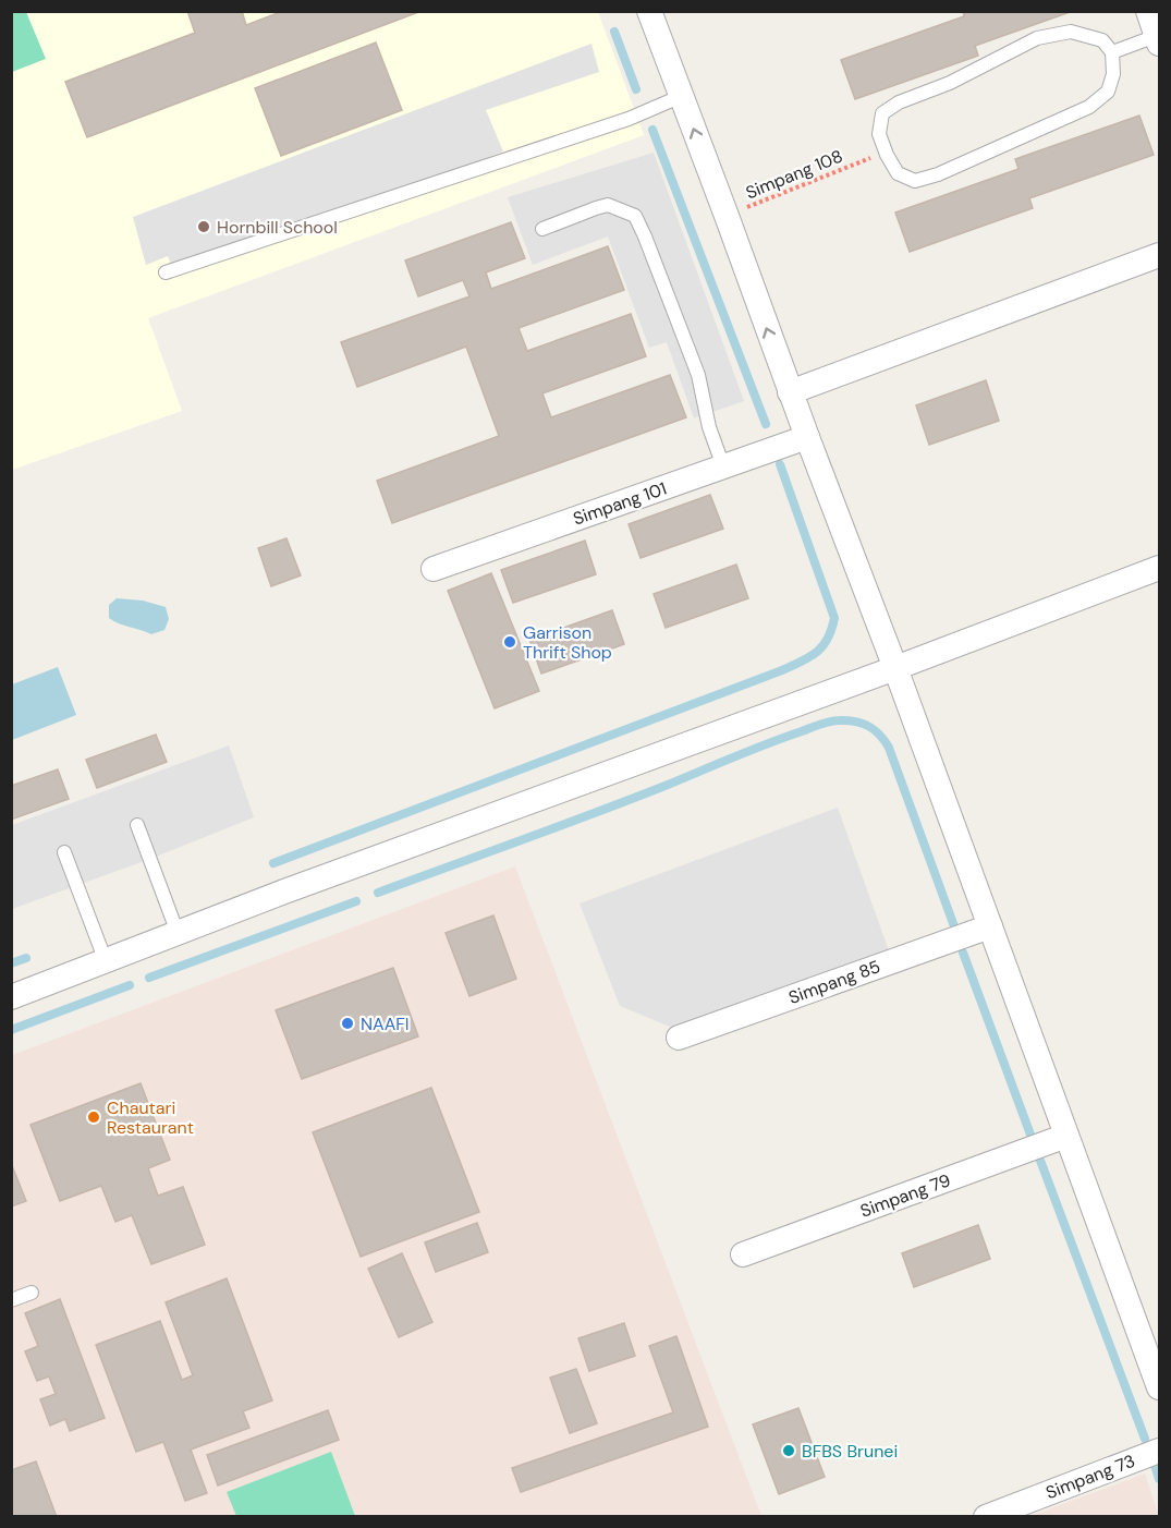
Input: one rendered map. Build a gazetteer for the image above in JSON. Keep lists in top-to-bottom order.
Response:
{
  "streets": {
    "street": [
      "Simpang 101",
      "Simpang 85",
      "Simpang 79",
      "Simpang 73"
    ],
    "path": ["Simpang 108"]
  },
  "places": [
    "Hornbill School",
    "Garrison Thrift Shop",
    "NAAFI",
    "Chautari Restaurant",
    "BFBS Brunei"
  ]
}
